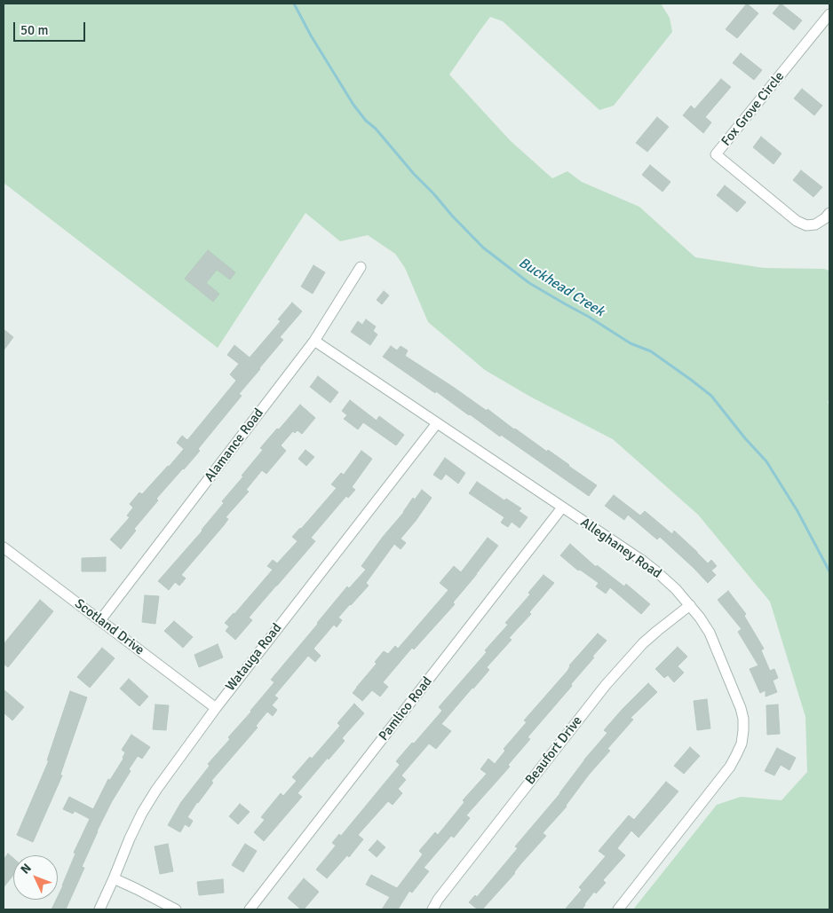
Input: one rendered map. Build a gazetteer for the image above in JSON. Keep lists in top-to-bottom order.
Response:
{
  "streets": {
    "street": [
      "Fox Grove Circle",
      "Alamance Road",
      "Alleghaney Road",
      "Scotland Drive",
      "Watauga Road",
      "Pamlico Road",
      "Beaufort Drive"
    ]
  },
  "crossings": [
    ["Alamance Road", "Alleghaney Road"],
    ["Alamance Road", "Scotland Drive"],
    ["Alleghaney Road", "Watauga Road"],
    ["Alleghaney Road", "Pamlico Road"],
    ["Alleghaney Road", "Beaufort Drive"],
    ["Scotland Drive", "Watauga Road"]
  ],
  "water": ["Buckhead Creek"],
  "scale_bar": "50 m",
  "north": "top left"
}
